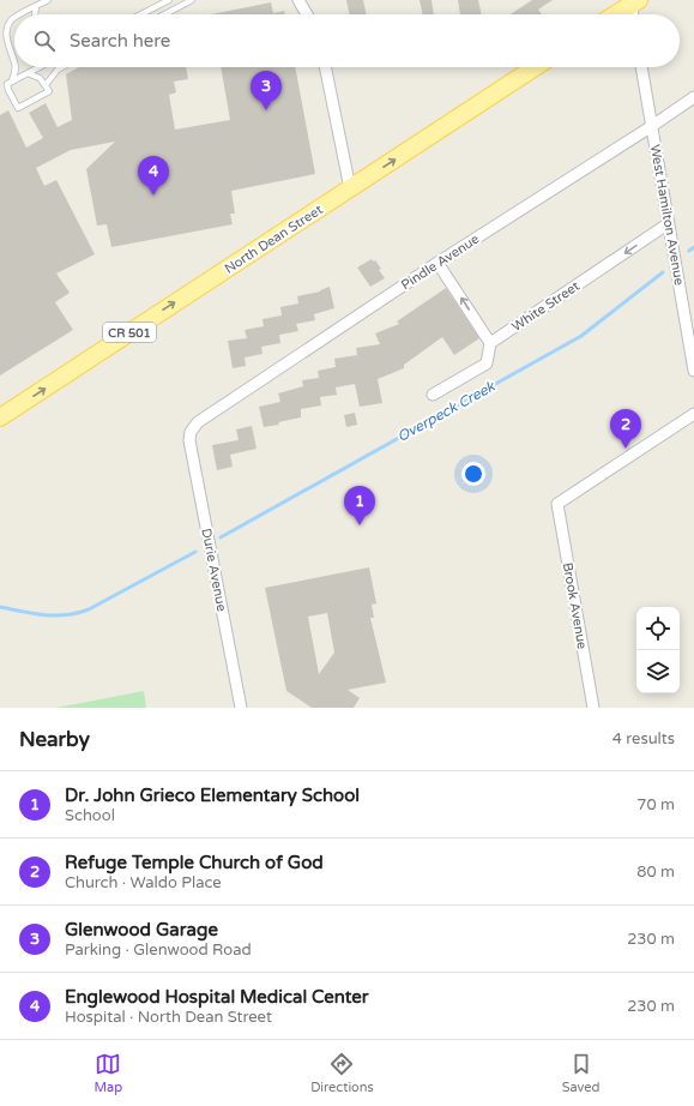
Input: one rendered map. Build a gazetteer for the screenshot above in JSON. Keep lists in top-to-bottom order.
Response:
{
  "streets": {
    "main road": ["North Dean Street", "CR 501"],
    "street": [
      "West Hamilton Avenue",
      "Pindle Avenue",
      "White Street",
      "Durie Avenue",
      "Brook Avenue"
    ]
  },
  "crossings": [
    ["West Hamilton Avenue", "Pindle Avenue"],
    ["West Hamilton Avenue", "White Street"],
    ["Pindle Avenue", "Durie Avenue"]
  ],
  "one_way": ["North Dean Street", "White Street"],
  "water": ["Overpeck Creek"],
  "page": {
    "search": "Search here",
    "pins": [
      "3",
      "4",
      "2",
      "1"
    ],
    "heading": ["Nearby", "4 results"],
    "list": [
      {
        "mark": "1",
        "name": "Dr. John Grieco Elementary School",
        "note": "School",
        "value": "70 m"
      },
      {
        "mark": "2",
        "name": "Refuge Temple Church of God",
        "note": "Church · Waldo Place",
        "value": "80 m"
      },
      {
        "mark": "3",
        "name": "Glenwood Garage",
        "note": "Parking · Glenwood Road",
        "value": "230 m"
      },
      {
        "mark": "4",
        "name": "Englewood Hospital Medical Center",
        "note": "Hospital · North Dean Street",
        "value": "230 m"
      }
    ],
    "nav": ["Map", "Directions", "Saved"]
  }
}
